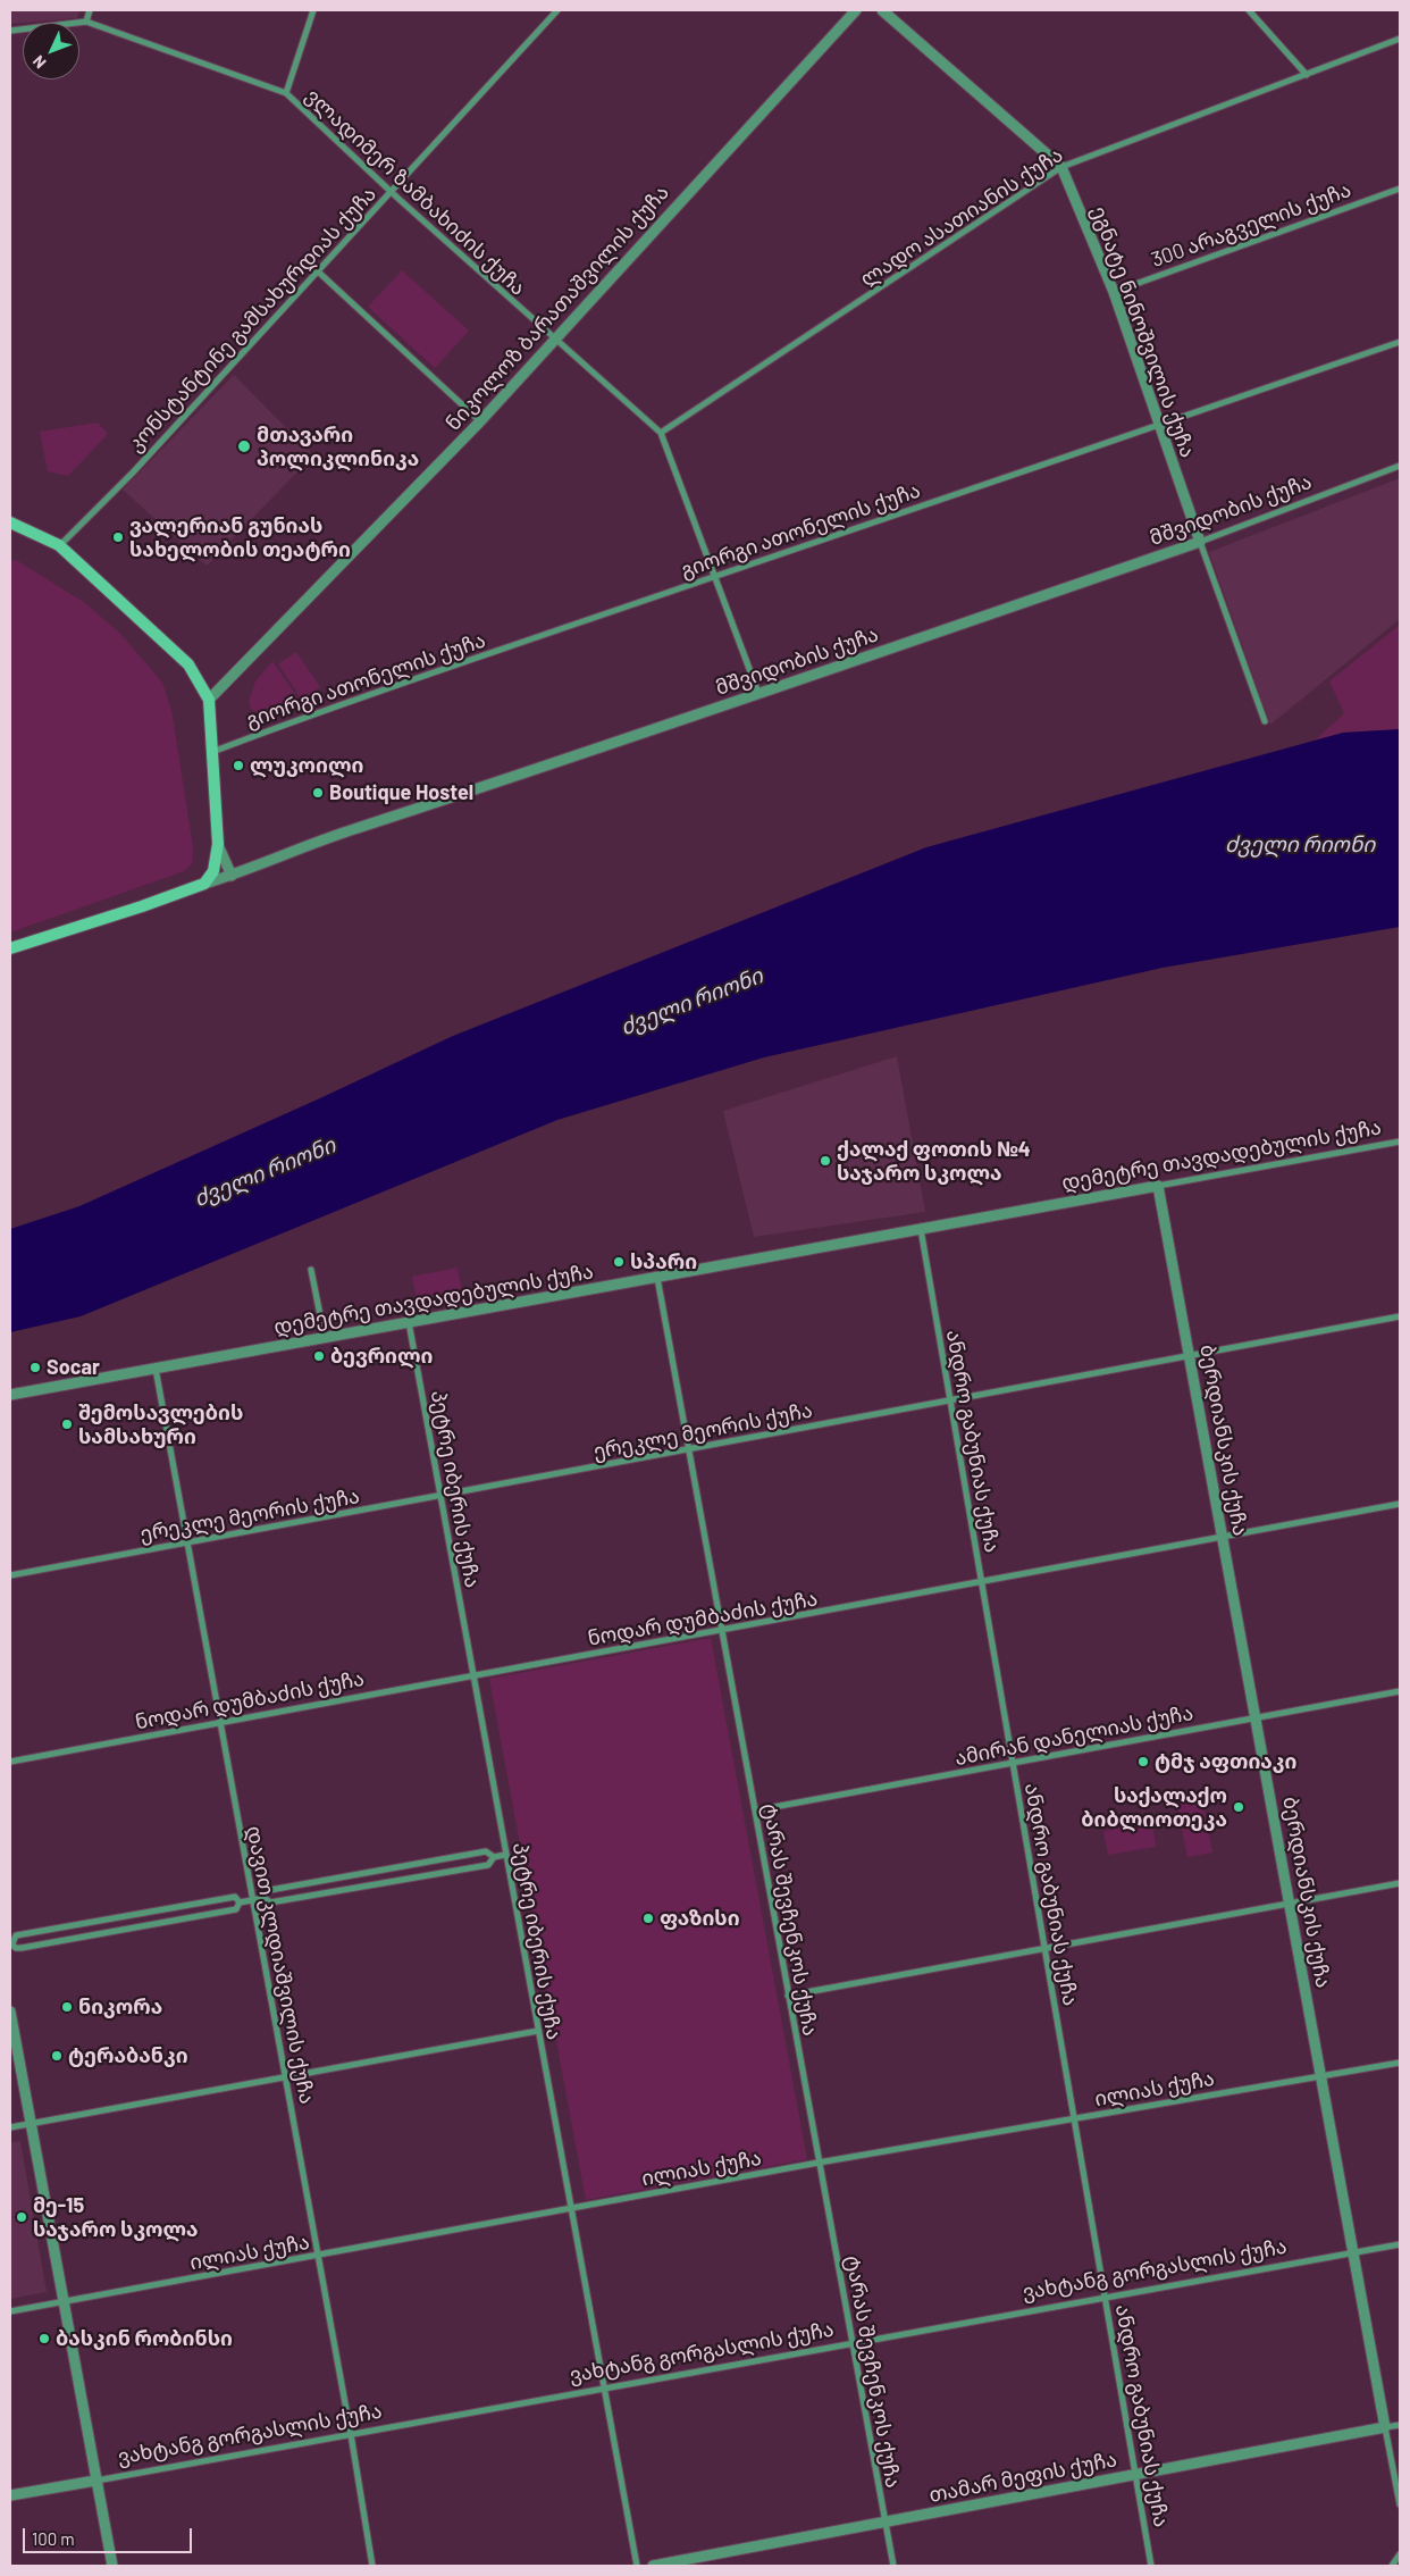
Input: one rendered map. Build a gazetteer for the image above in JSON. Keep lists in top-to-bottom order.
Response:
{
  "streets": {
    "street": [
      "ვლადიმერ ზამბახიძის ქუჩა",
      "ლადო ასათიანის ქუჩა",
      "300 არაგველის ქუჩა",
      "ნიკოლოზ ბარათაშვილის ქუჩა",
      "კონსტანტინე გამსახურდიას ქუჩა",
      "ეგნატე ნინოშვილის ქუჩა",
      "მშვიდობის ქუჩა",
      "გიორგი ათონელის ქუჩა",
      "დემეტრე თავდადებულის ქუჩა",
      "ერეკლე მეორის ქუჩა",
      "ბერდიანსკის ქუჩა",
      "ანდრო გაბუნიას ქუჩა",
      "პეტრე იბერის ქუჩა",
      "ნოდარ დუმბაძის ქუჩა",
      "ამირან დანელიას ქუჩა",
      "ტარას შევჩენკოს ქუჩა",
      "დავით კლდიაშვილის ქუჩა",
      "ილიას ქუჩა",
      "ვახტანგ გორგასლის ქუჩა",
      "თამარ მეფის ქუჩა"
    ]
  },
  "crossings": [
    ["ვლადიმერ ზამბახიძის ქუჩა", "ლადო ასათიანის ქუჩა"],
    ["ვლადიმერ ზამბახიძის ქუჩა", "ნიკოლოზ ბარათაშვილის ქუჩა"],
    ["ვლადიმერ ზამბახიძის ქუჩა", "კონსტანტინე გამსახურდიას ქუჩა"],
    ["ვლადიმერ ზამბახიძის ქუჩა", "მშვიდობის ქუჩა"],
    ["ვლადიმერ ზამბახიძის ქუჩა", "გიორგი ათონელის ქუჩა"],
    ["ლადო ასათიანის ქუჩა", "ეგნატე ნინოშვილის ქუჩა"],
    ["300 არაგველის ქუჩა", "ეგნატე ნინოშვილის ქუჩა"],
    ["ეგნატე ნინოშვილის ქუჩა", "მშვიდობის ქუჩა"],
    ["ეგნატე ნინოშვილის ქუჩა", "გიორგი ათონელის ქუჩა"],
    ["დემეტრე თავდადებულის ქუჩა", "ბერდიანსკის ქუჩა"],
    ["დემეტრე თავდადებულის ქუჩა", "ანდრო გაბუნიას ქუჩა"],
    ["დემეტრე თავდადებულის ქუჩა", "პეტრე იბერის ქუჩა"],
    ["დემეტრე თავდადებულის ქუჩა", "ტარას შევჩენკოს ქუჩა"],
    ["დემეტრე თავდადებულის ქუჩა", "დავით კლდიაშვილის ქუჩა"],
    ["ერეკლე მეორის ქუჩა", "ბერდიანსკის ქუჩა"],
    ["ერეკლე მეორის ქუჩა", "ანდრო გაბუნიას ქუჩა"],
    ["ერეკლე მეორის ქუჩა", "პეტრე იბერის ქუჩა"],
    ["ერეკლე მეორის ქუჩა", "ტარას შევჩენკოს ქუჩა"],
    ["ერეკლე მეორის ქუჩა", "დავით კლდიაშვილის ქუჩა"],
    ["ბერდიანსკის ქუჩა", "ნოდარ დუმბაძის ქუჩა"],
    ["ბერდიანსკის ქუჩა", "ამირან დანელიას ქუჩა"],
    ["ბერდიანსკის ქუჩა", "ილიას ქუჩა"],
    ["ბერდიანსკის ქუჩა", "ვახტანგ გორგასლის ქუჩა"],
    ["ბერდიანსკის ქუჩა", "თამარ მეფის ქუჩა"],
    ["ანდრო გაბუნიას ქუჩა", "ნოდარ დუმბაძის ქუჩა"],
    ["ანდრო გაბუნიას ქუჩა", "ამირან დანელიას ქუჩა"],
    ["ანდრო გაბუნიას ქუჩა", "ილიას ქუჩა"],
    ["ანდრო გაბუნიას ქუჩა", "ვახტანგ გორგასლის ქუჩა"],
    ["ანდრო გაბუნიას ქუჩა", "თამარ მეფის ქუჩა"],
    ["პეტრე იბერის ქუჩა", "ნოდარ დუმბაძის ქუჩა"],
    ["პეტრე იბერის ქუჩა", "ილიას ქუჩა"],
    ["პეტრე იბერის ქუჩა", "ვახტანგ გორგასლის ქუჩა"],
    ["ნოდარ დუმბაძის ქუჩა", "ტარას შევჩენკოს ქუჩა"],
    ["ნოდარ დუმბაძის ქუჩა", "დავით კლდიაშვილის ქუჩა"],
    ["ამირან დანელიას ქუჩა", "ტარას შევჩენკოს ქუჩა"],
    ["ტარას შევჩენკოს ქუჩა", "ილიას ქუჩა"],
    ["ტარას შევჩენკოს ქუჩა", "ვახტანგ გორგასლის ქუჩა"],
    ["ტარას შევჩენკოს ქუჩა", "თამარ მეფის ქუჩა"],
    ["დავით კლდიაშვილის ქუჩა", "ილიას ქუჩა"],
    ["დავით კლდიაშვილის ქუჩა", "ვახტანგ გორგასლის ქუჩა"]
  ],
  "water": ["ძველი რიონი"],
  "places": [
    "მთავარი პოლიკლინიკა",
    "ვალერიან გუნიას სახელობის თეატრი",
    "ლუკოილი",
    "Boutique Hostel",
    "ქალაქ ფოთის №4 საჯარო სკოლა",
    "სპარი",
    "ბევრილი",
    "Socar",
    "შემოსავლების სამსახური",
    "ტმჯ აფთიაკი",
    "საქალაქო ბიბლიოთეკა",
    "ფაზისი",
    "ნიკორა",
    "ტერაბანკი",
    "მე-15 საჯარო სკოლა",
    "ბასკინ რობინსი"
  ],
  "scale_bar": "100 m",
  "north": "bottom left"
}
